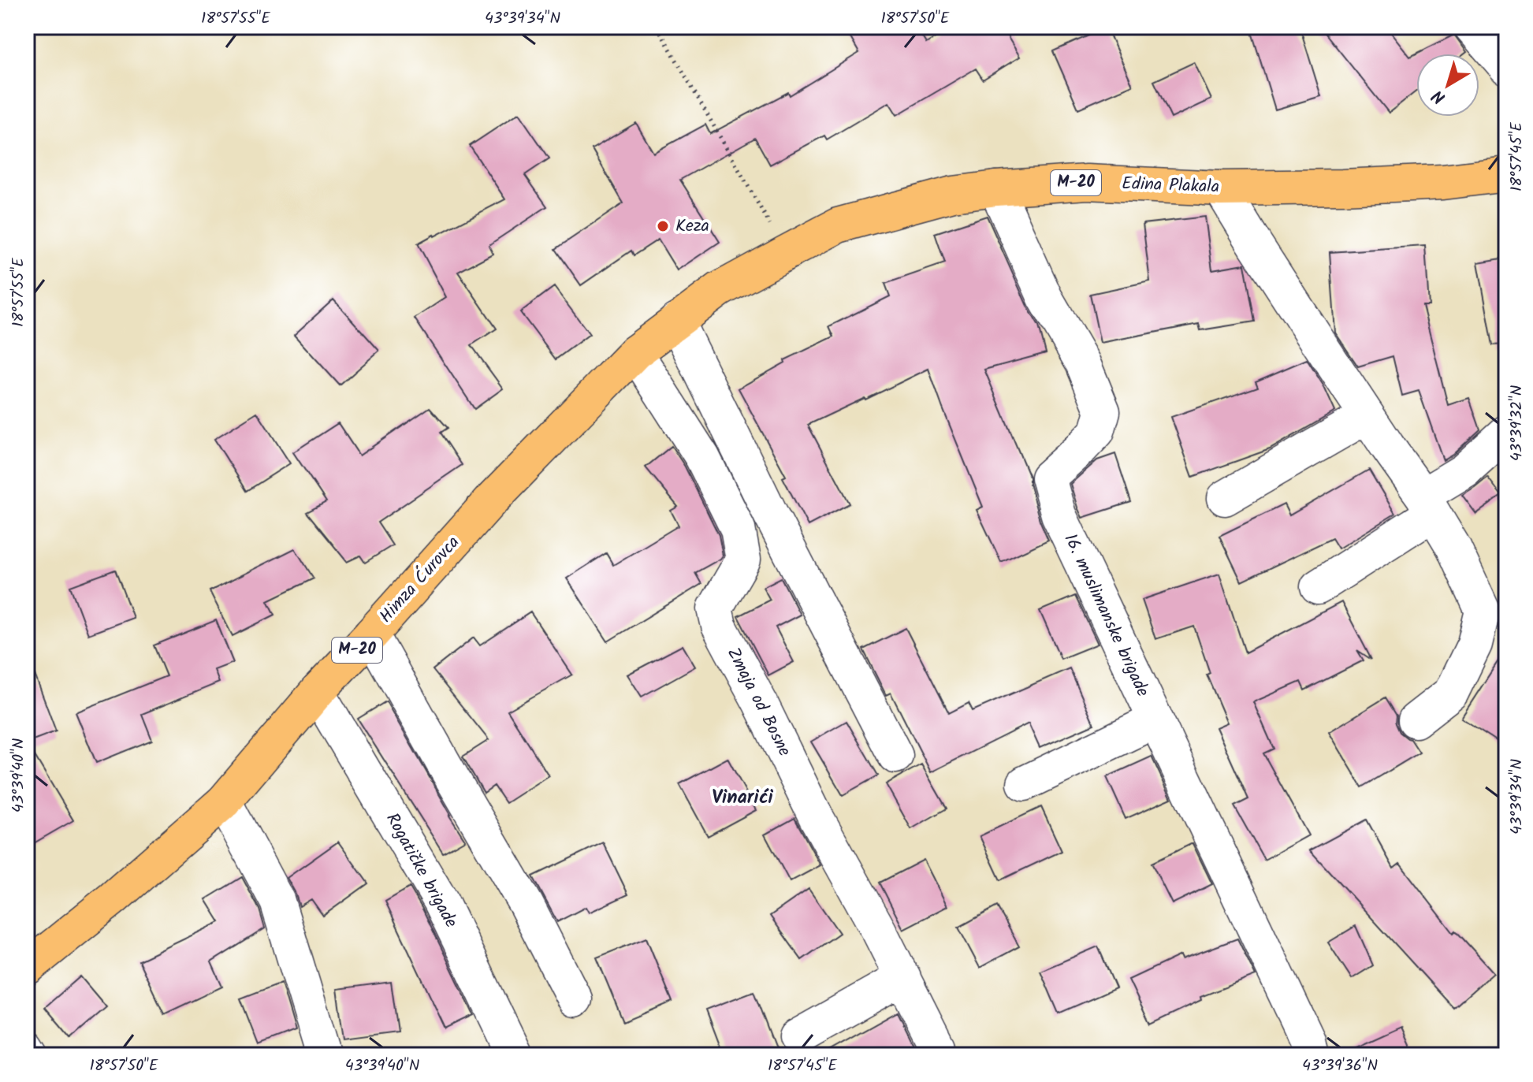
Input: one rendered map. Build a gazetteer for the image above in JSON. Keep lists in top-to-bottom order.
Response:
{
  "streets": {
    "main road": ["M-20", "Edina Plakala", "Himza Ćurovca"],
    "street": ["16. muslimanske brigade", "Zmaja od Bosne", "Rogatičke brigade"]
  },
  "crossings": [
    ["Edina Plakala", "Himza Ćurovca"],
    ["Edina Plakala", "16. muslimanske brigade"],
    ["Himza Ćurovca", "Zmaja od Bosne"],
    ["Himza Ćurovca", "Rogatičke brigade"]
  ],
  "districts": ["Vinarići"],
  "places": ["Keza"],
  "north": "bottom left",
  "coordinates": [
    "18°57'55\"E",
    "43°39'34\"N",
    "18°57'50\"E",
    "18°57'45\"E",
    "43°39'32\"N",
    "43°39'40\"N",
    "43°39'36\"N"
  ]
}
